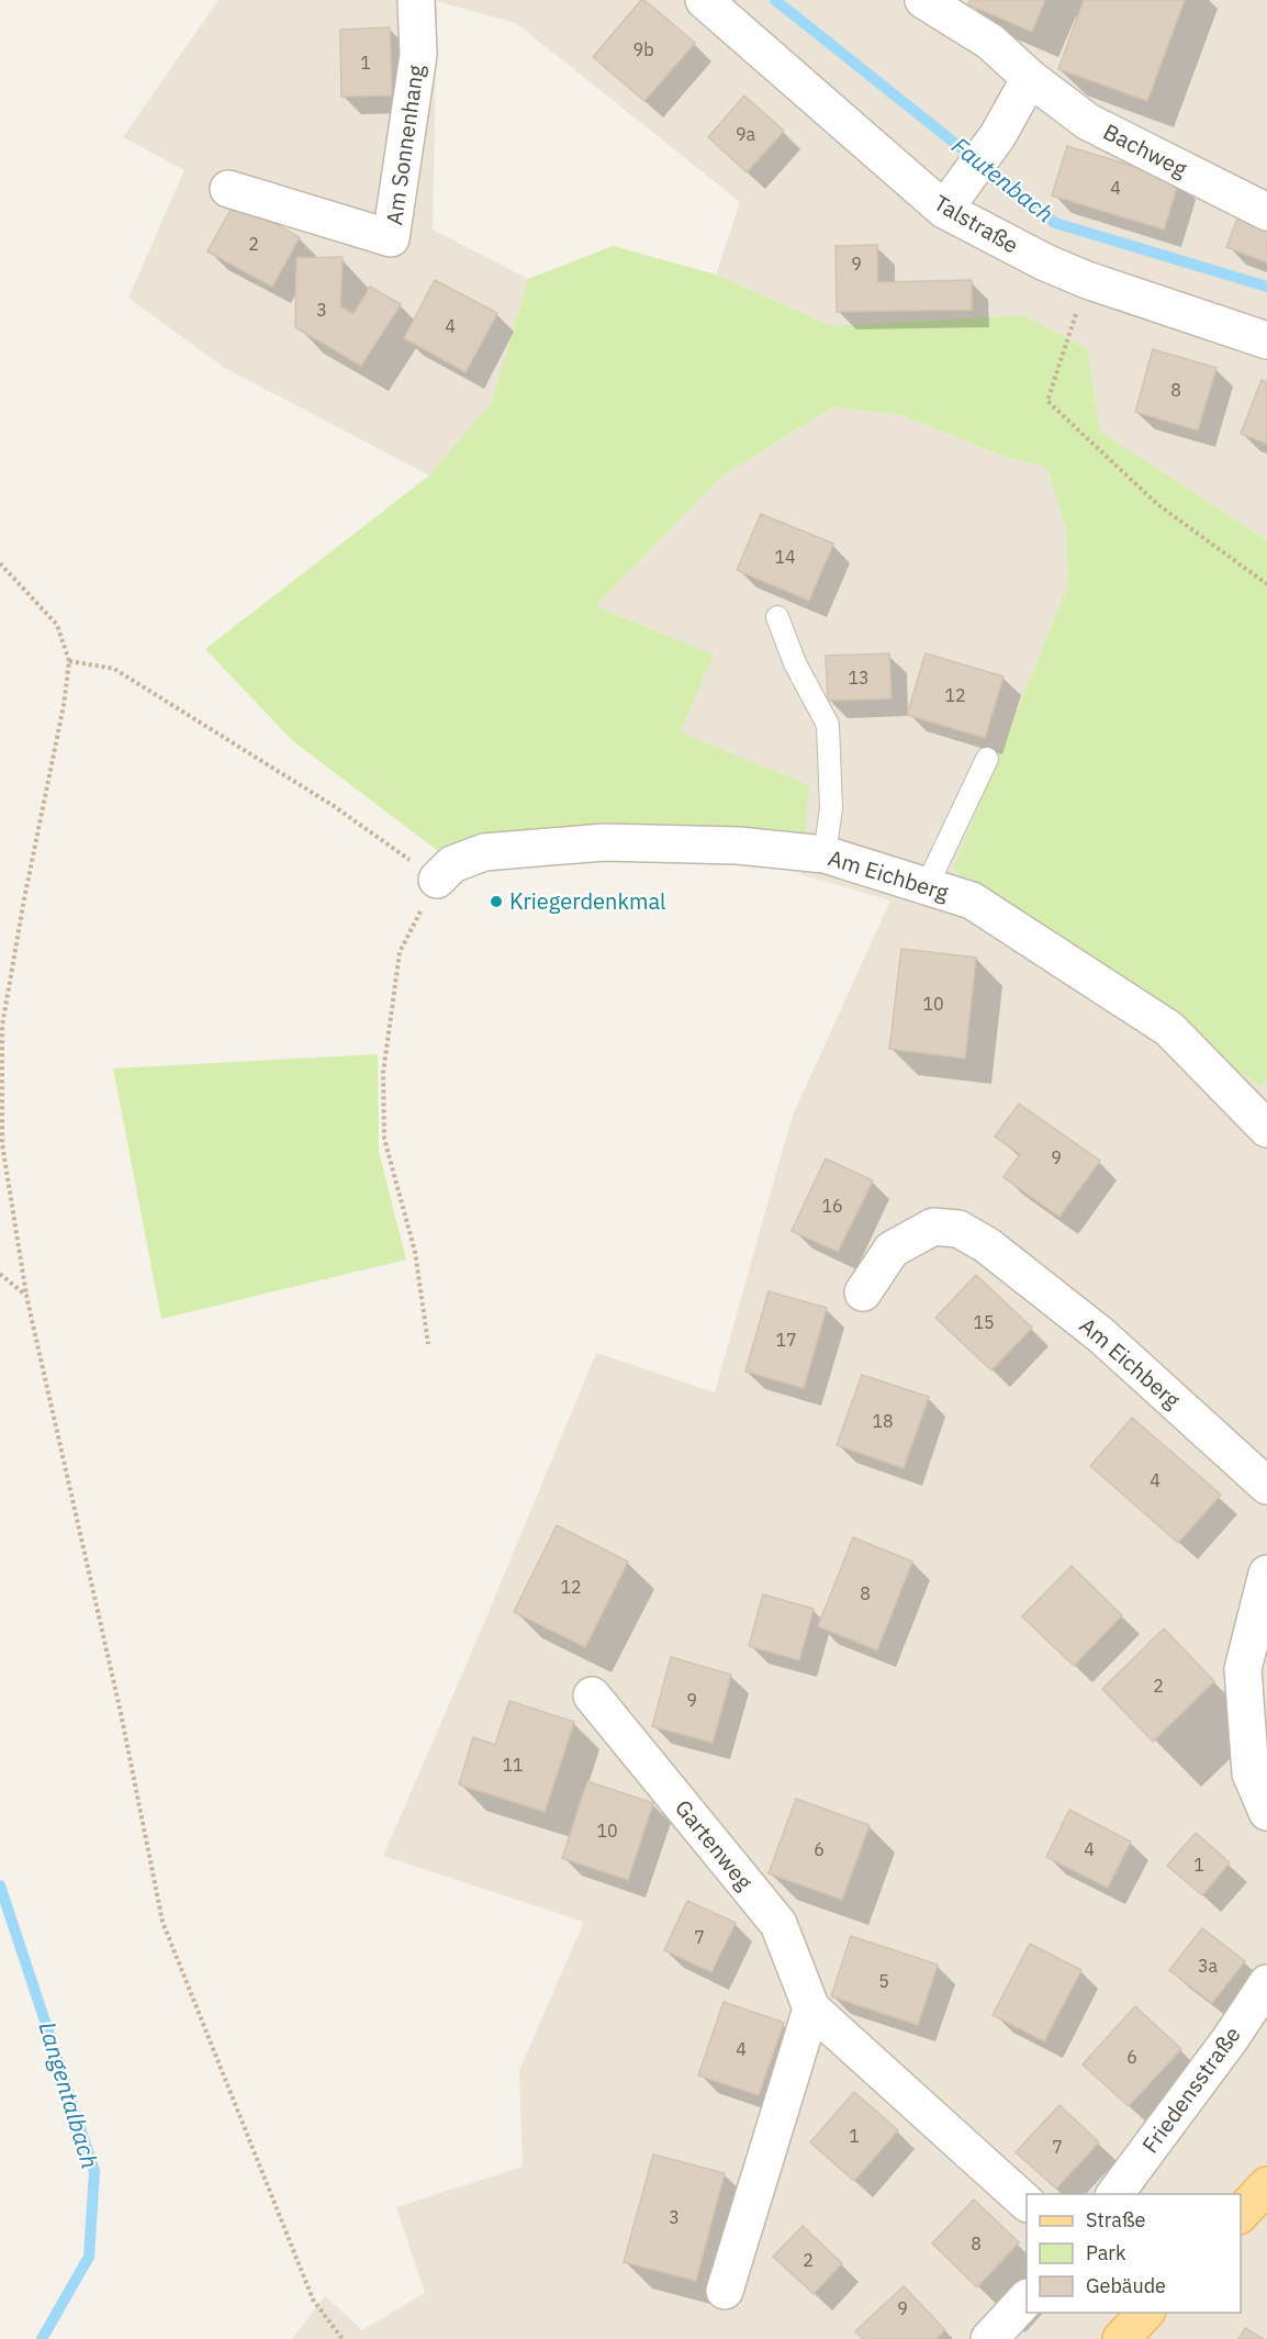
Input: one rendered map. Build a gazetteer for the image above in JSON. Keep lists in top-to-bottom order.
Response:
{
  "streets": {
    "street": [
      "Am Sonnenhang",
      "Bachweg",
      "Talstraße",
      "Am Eichberg",
      "Gartenweg",
      "Friedensstraße"
    ]
  },
  "water": ["Fautenbach", "Langentalbach"],
  "places": ["Kriegerdenkmal"],
  "house_numbers": [
    "9b",
    "1",
    "9a",
    "4",
    "2",
    "9",
    "3",
    "4",
    "8",
    "14",
    "13",
    "12",
    "10",
    "9",
    "16",
    "15",
    "17",
    "18",
    "4",
    "12",
    "8",
    "2",
    "9",
    "11",
    "10",
    "6",
    "4",
    "1",
    "7",
    "3a",
    "5",
    "4",
    "6",
    "1",
    "7",
    "3",
    "8",
    "2",
    "9"
  ],
  "legend": ["Straße", "Park", "Gebäude"]
}
